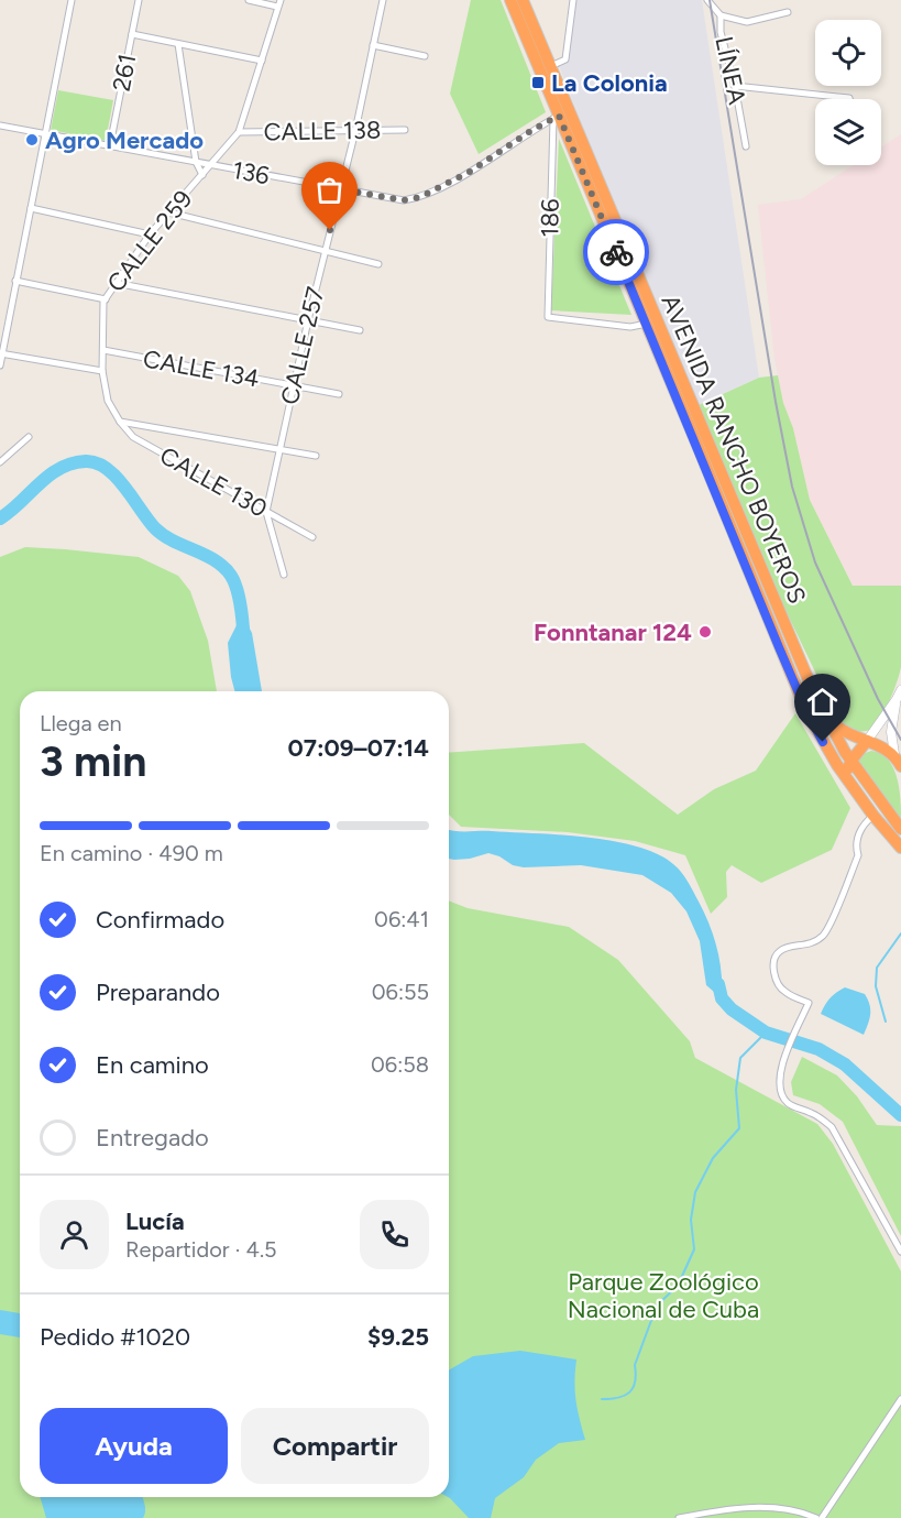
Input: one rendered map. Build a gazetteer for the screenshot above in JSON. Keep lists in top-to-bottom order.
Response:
{
  "streets": {
    "highway": ["AVENIDA RANCHO BOYEROS"],
    "street": [
      "LÍNEA",
      "261",
      "CALLE 138",
      "136",
      "186",
      "CALLE 259",
      "CALLE 257",
      "CALLE 134",
      "CALLE 130"
    ]
  },
  "crossings": [
    ["261", "136"],
    ["CALLE 138", "CALLE 259"],
    ["CALLE 138", "CALLE 257"],
    ["136", "186"],
    ["136", "CALLE 259"],
    ["136", "CALLE 257"],
    ["136", "AVENIDA RANCHO BOYEROS"],
    ["186", "AVENIDA RANCHO BOYEROS"],
    ["CALLE 259", "CALLE 134"],
    ["CALLE 259", "CALLE 130"],
    ["CALLE 257", "CALLE 134"],
    ["CALLE 257", "CALLE 130"]
  ],
  "parks": ["Parque Zoológico Nacional de Cuba"],
  "places": {
    "transit": ["La Colonia"],
    "other": ["Agro Mercado", "Fonntanar 124"]
  },
  "page": {
    "heading": ["3 min", "Llega en", "07:09–07:14"],
    "panel": [
      "Lucía",
      "Repartidor · 4.5",
      "Pedido #1020",
      "$9.25"
    ],
    "bar": "En camino · 490 m",
    "list": [
      ["Confirmado", "06:41"],
      ["Preparando", "06:55"],
      ["En camino", "06:58"],
      "Entregado"
    ],
    "buttons": ["Ayuda", "Compartir"]
  }
}
